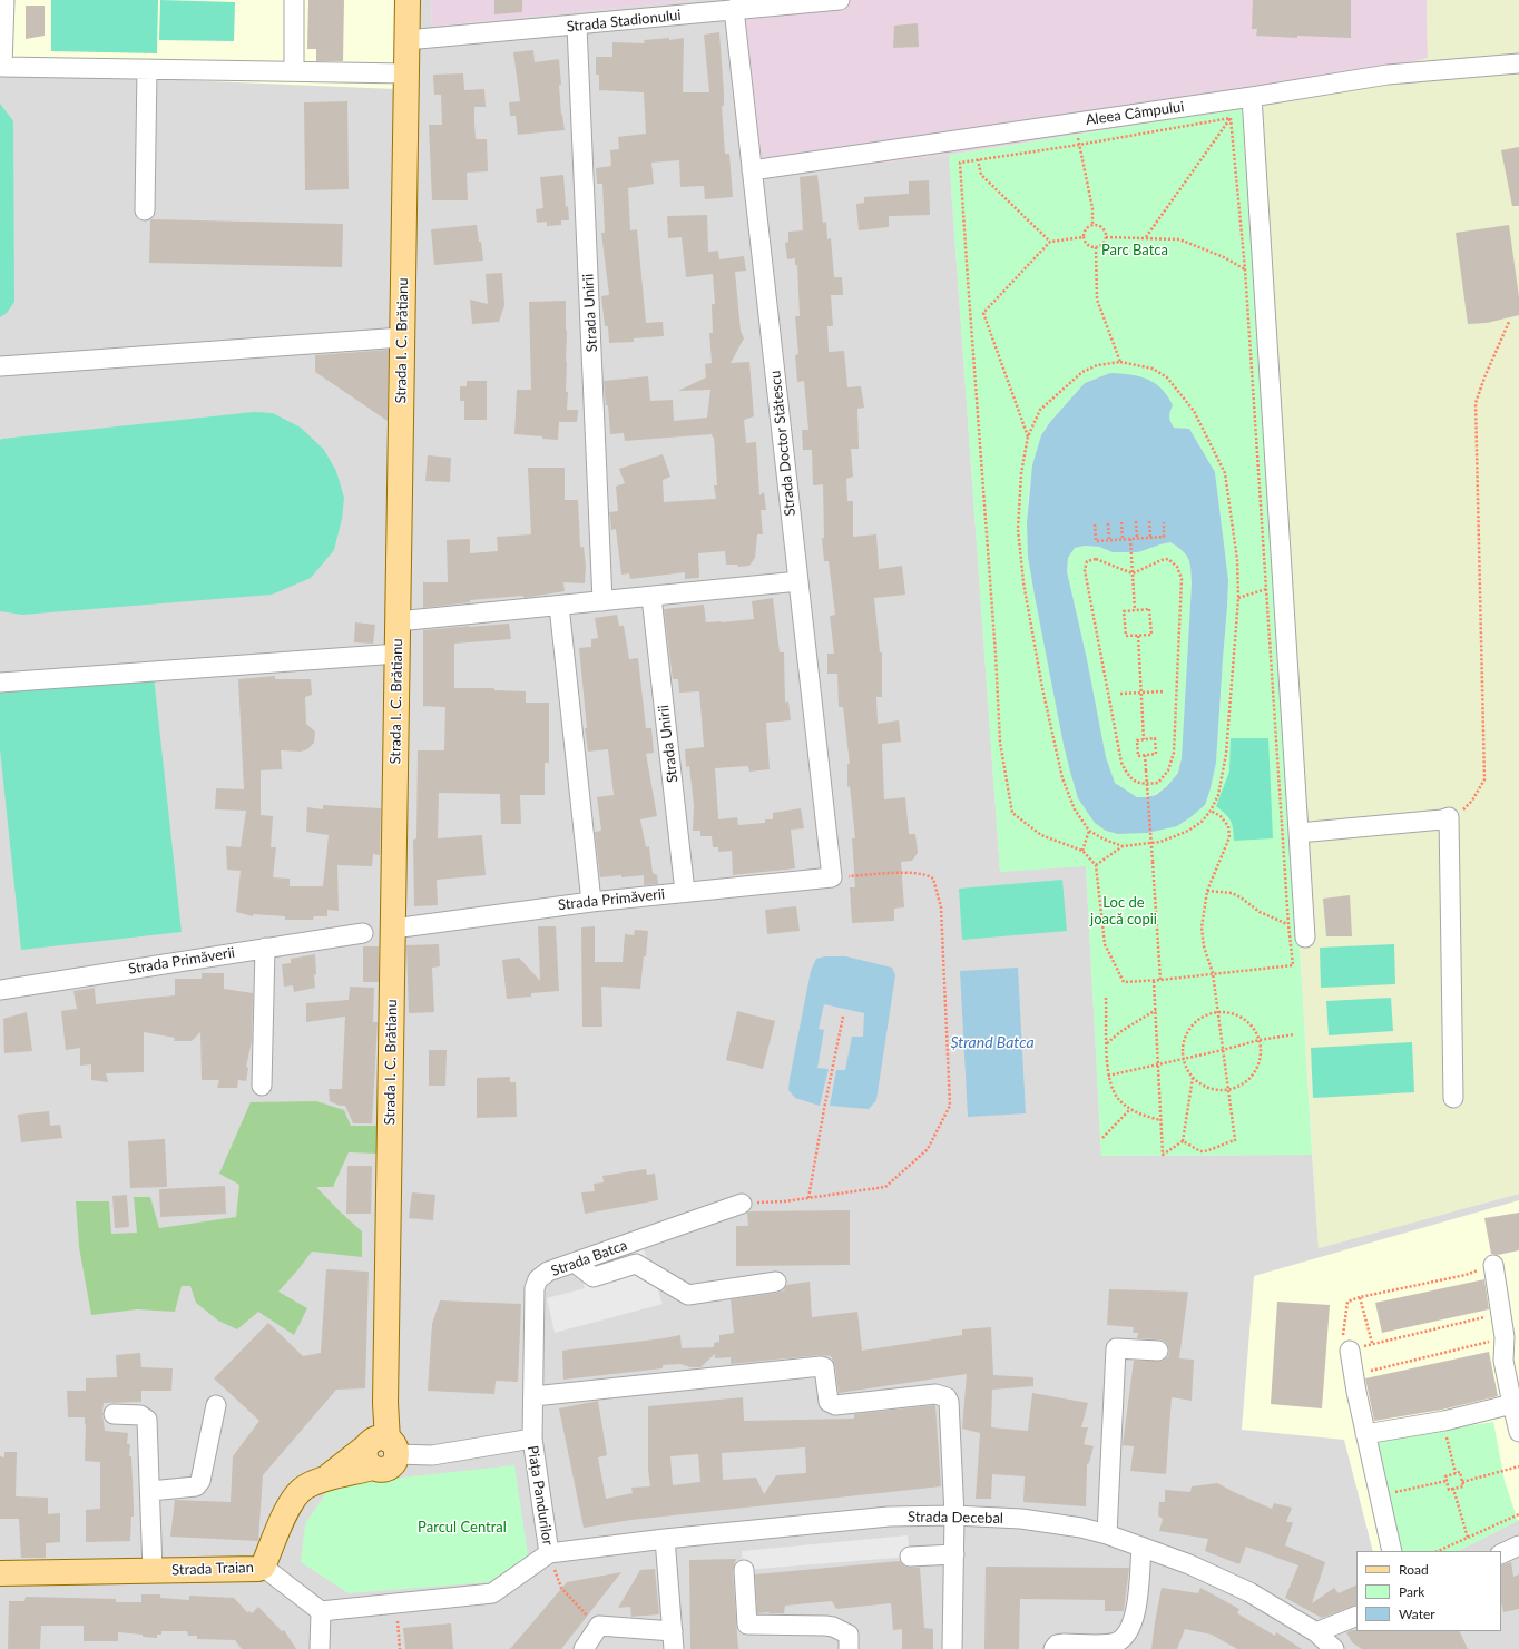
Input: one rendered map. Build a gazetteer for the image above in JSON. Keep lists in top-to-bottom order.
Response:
{
  "streets": {
    "main road": ["Strada I. C. Brătianu", "Strada Traian"],
    "street": [
      "Strada Stadionului",
      "Aleea Câmpului",
      "Strada Unirii",
      "Strada Doctor Stătescu",
      "Strada Primăverii",
      "Strada Batca",
      "Piața Pandurilor",
      "Strada Decebal"
    ]
  },
  "crossings": [
    ["Strada Stadionului", "Strada Unirii"],
    ["Strada Stadionului", "Strada I. C. Brătianu"],
    ["Strada Stadionului", "Strada Doctor Stătescu"],
    ["Aleea Câmpului", "Strada Doctor Stătescu"],
    ["Strada Unirii", "Strada Primăverii"],
    ["Strada I. C. Brătianu", "Strada Primăverii"],
    ["Strada I. C. Brătianu", "Piața Pandurilor"],
    ["Strada I. C. Brătianu", "Strada Traian"],
    ["Strada Doctor Stătescu", "Strada Primăverii"],
    ["Strada Batca", "Piața Pandurilor"],
    ["Piața Pandurilor", "Strada Decebal"],
    ["Piața Pandurilor", "Strada Traian"]
  ],
  "water": ["Ștrand Batca"],
  "parks": ["Parc Batca", "Loc de joacă copii", "Parcul Central"],
  "legend": ["Road", "Park", "Water"]
}
